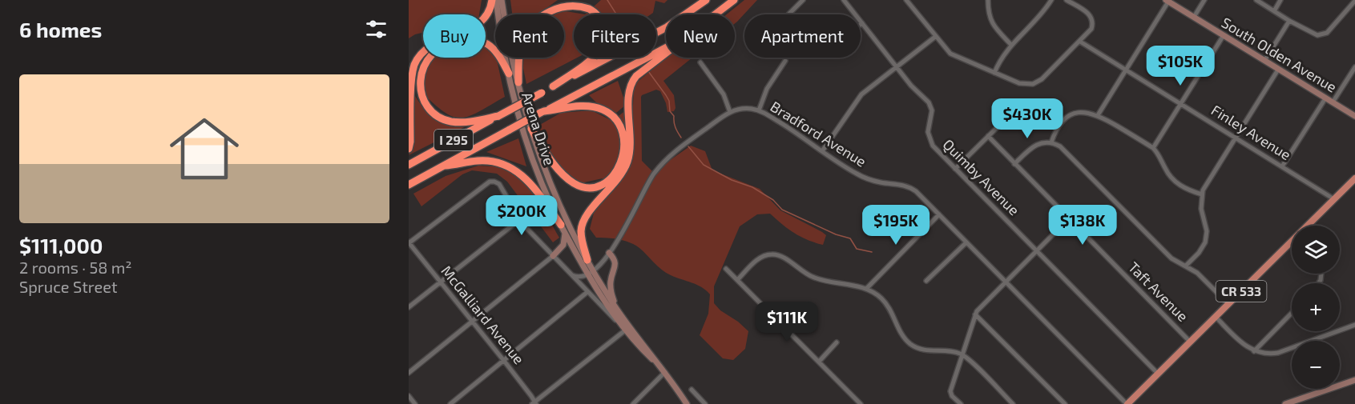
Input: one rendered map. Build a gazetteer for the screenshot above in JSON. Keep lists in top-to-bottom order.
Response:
{
  "streets": {
    "highway": ["I 295"],
    "main road": ["South Olden Avenue", "Arena Drive", "CR 533"],
    "street": [
      "Finley Avenue",
      "Bradford Avenue",
      "Quimby Avenue",
      "Taft Avenue",
      "McGalliard Avenue"
    ]
  },
  "crossings": [
    ["Arena Drive", "Bradford Avenue"],
    ["Finley Avenue", "CR 533"],
    ["Bradford Avenue", "CR 533"],
    ["Quimby Avenue", "CR 533"],
    ["CR 533", "Taft Avenue"]
  ],
  "page": {
    "heading": "6 homes",
    "chip": [
      "Buy",
      "Rent",
      "Filters",
      "New",
      "Apartment"
    ],
    "price": [
      "$105K",
      "$430K",
      "$200K",
      "$195K",
      "$138K",
      "$111K"
    ],
    "list": [
      {
        "name": "$111,000",
        "note": "2 rooms · 58 m² · Spruce Street"
      }
    ],
    "map_buttons": ["+", "−"]
  }
}
